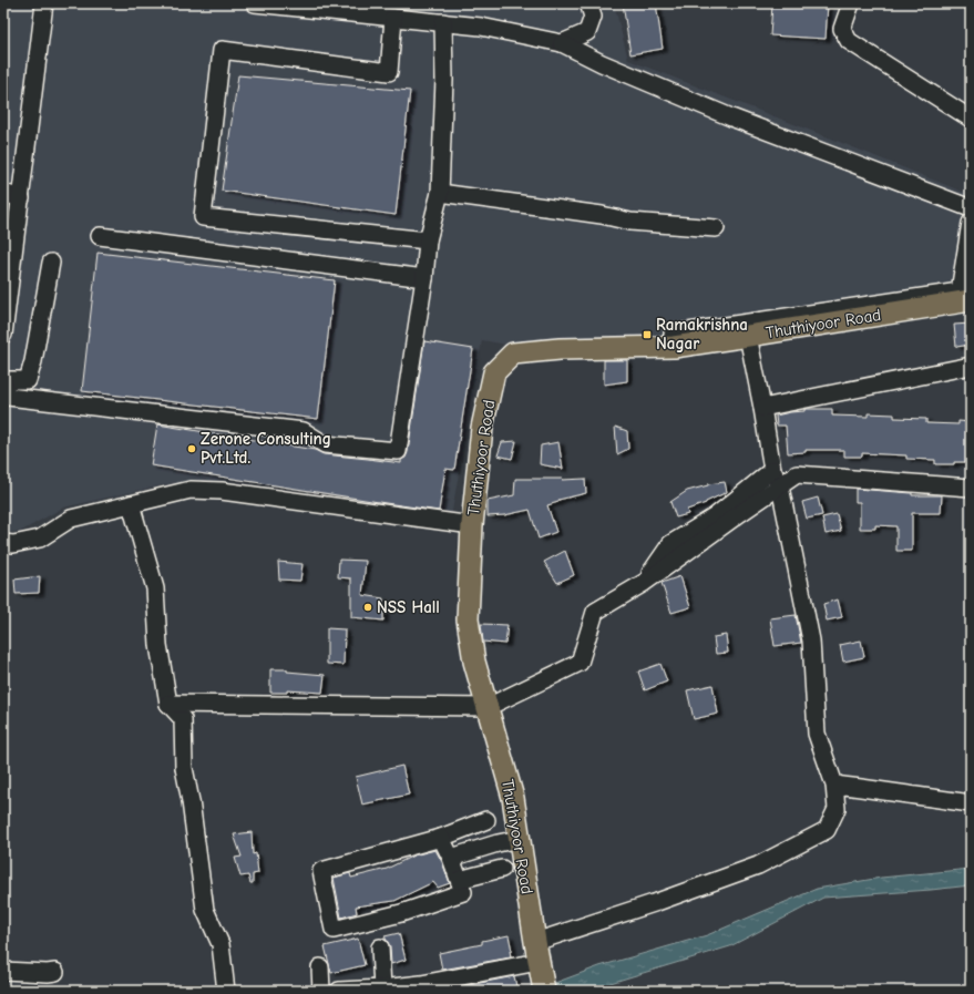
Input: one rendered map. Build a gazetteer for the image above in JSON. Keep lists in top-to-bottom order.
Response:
{
  "streets": {
    "main road": ["Thuthiyoor Road"]
  },
  "places": {
    "transit": ["Ramakrishna Nagar"],
    "other": ["Zerone Consulting Pvt.Ltd.", "NSS Hall"]
  }
}
